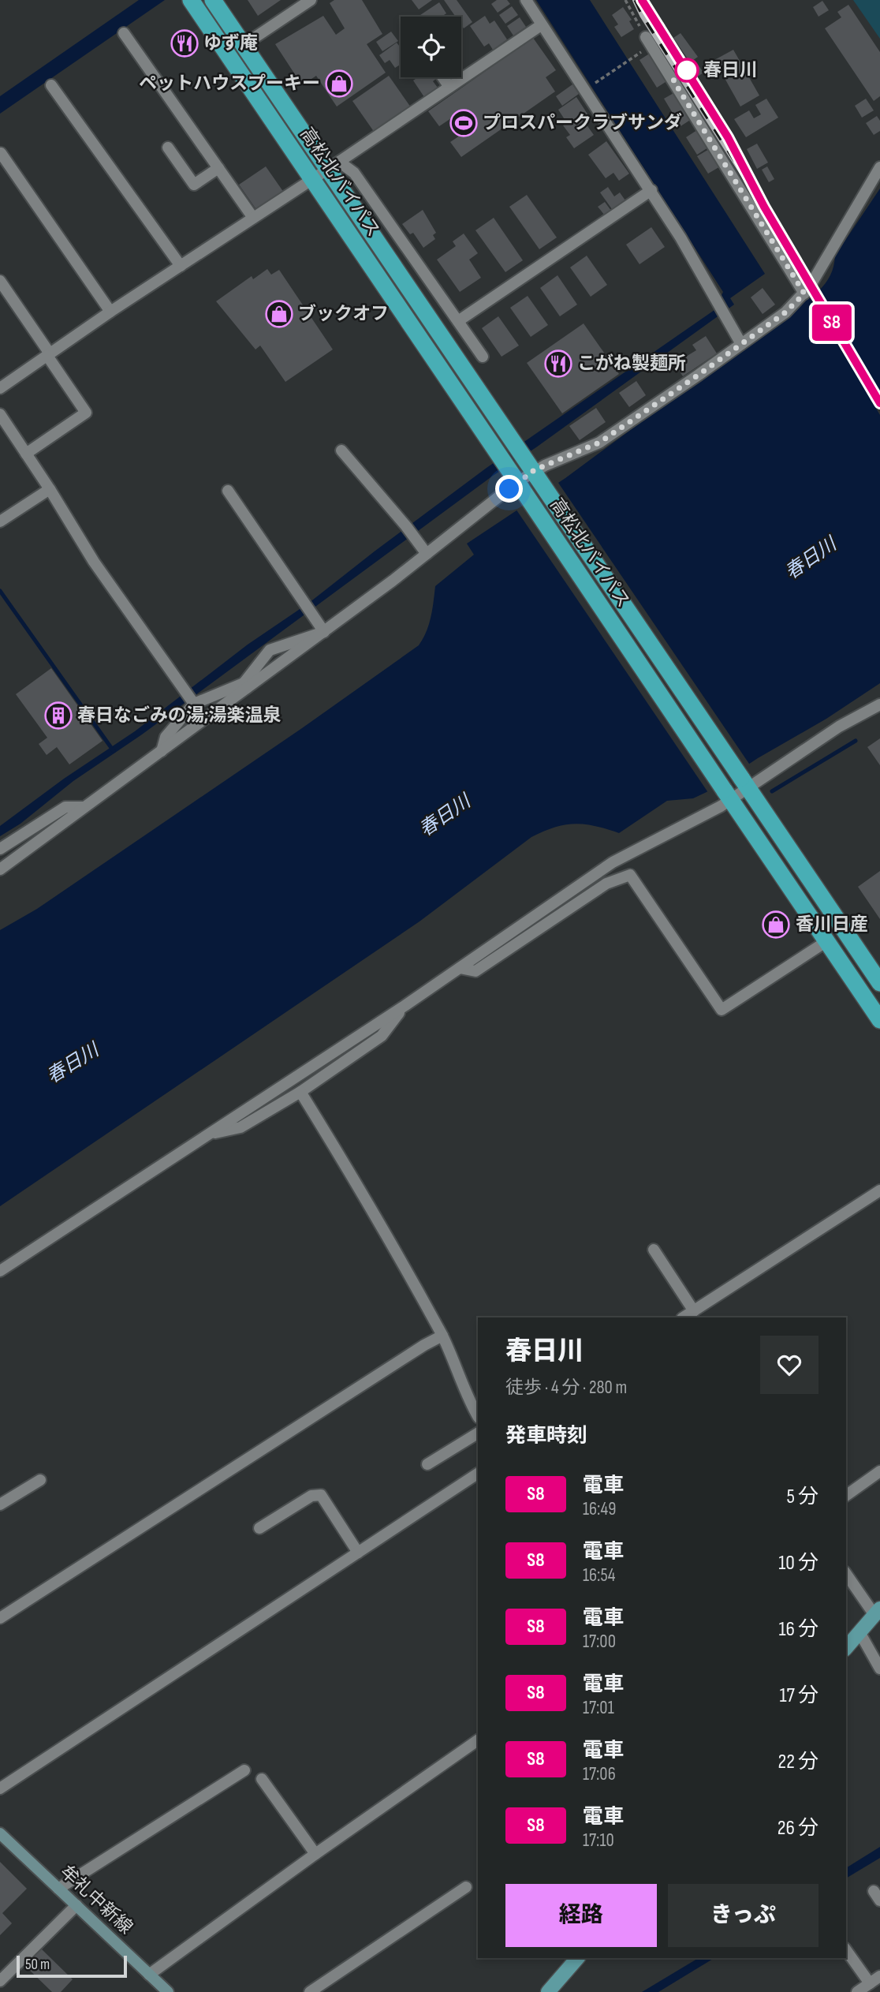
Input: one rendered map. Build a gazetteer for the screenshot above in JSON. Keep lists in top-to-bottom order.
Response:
{
  "streets": {
    "highway": ["高松北バイパス"],
    "main road": ["牟礼中新線"]
  },
  "water": ["春日川"],
  "places": {
    "restaurant": ["ゆず庵", "こがね製麺所"],
    "other": ["春日川"],
    "shop": ["ペットハウスプーキー", "ブックオフ", "香川日産"],
    "sports": ["プロスパークラブサンダ"],
    "building": ["春日なごみの湯;湯楽温泉"]
  },
  "scale_bar": "50 m",
  "page": {
    "on_map": "S8",
    "heading": [
      ["春日川", "徒歩 · 4 分 · 280 m"],
      "発車時刻"
    ],
    "list": [
      {
        "mark": "S8",
        "name": "電車",
        "note": "16:49",
        "value": "5 分"
      },
      {
        "mark": "S8",
        "name": "電車",
        "note": "16:54",
        "value": "10 分"
      },
      {
        "mark": "S8",
        "name": "電車",
        "note": "17:00",
        "value": "16 分"
      },
      {
        "mark": "S8",
        "name": "電車",
        "note": "17:01",
        "value": "17 分"
      },
      {
        "mark": "S8",
        "name": "電車",
        "note": "17:06",
        "value": "22 分"
      },
      {
        "mark": "S8",
        "name": "電車",
        "note": "17:10",
        "value": "26 分"
      }
    ],
    "buttons": ["経路", "きっぷ"],
    "scale": "50 m"
  }
}
